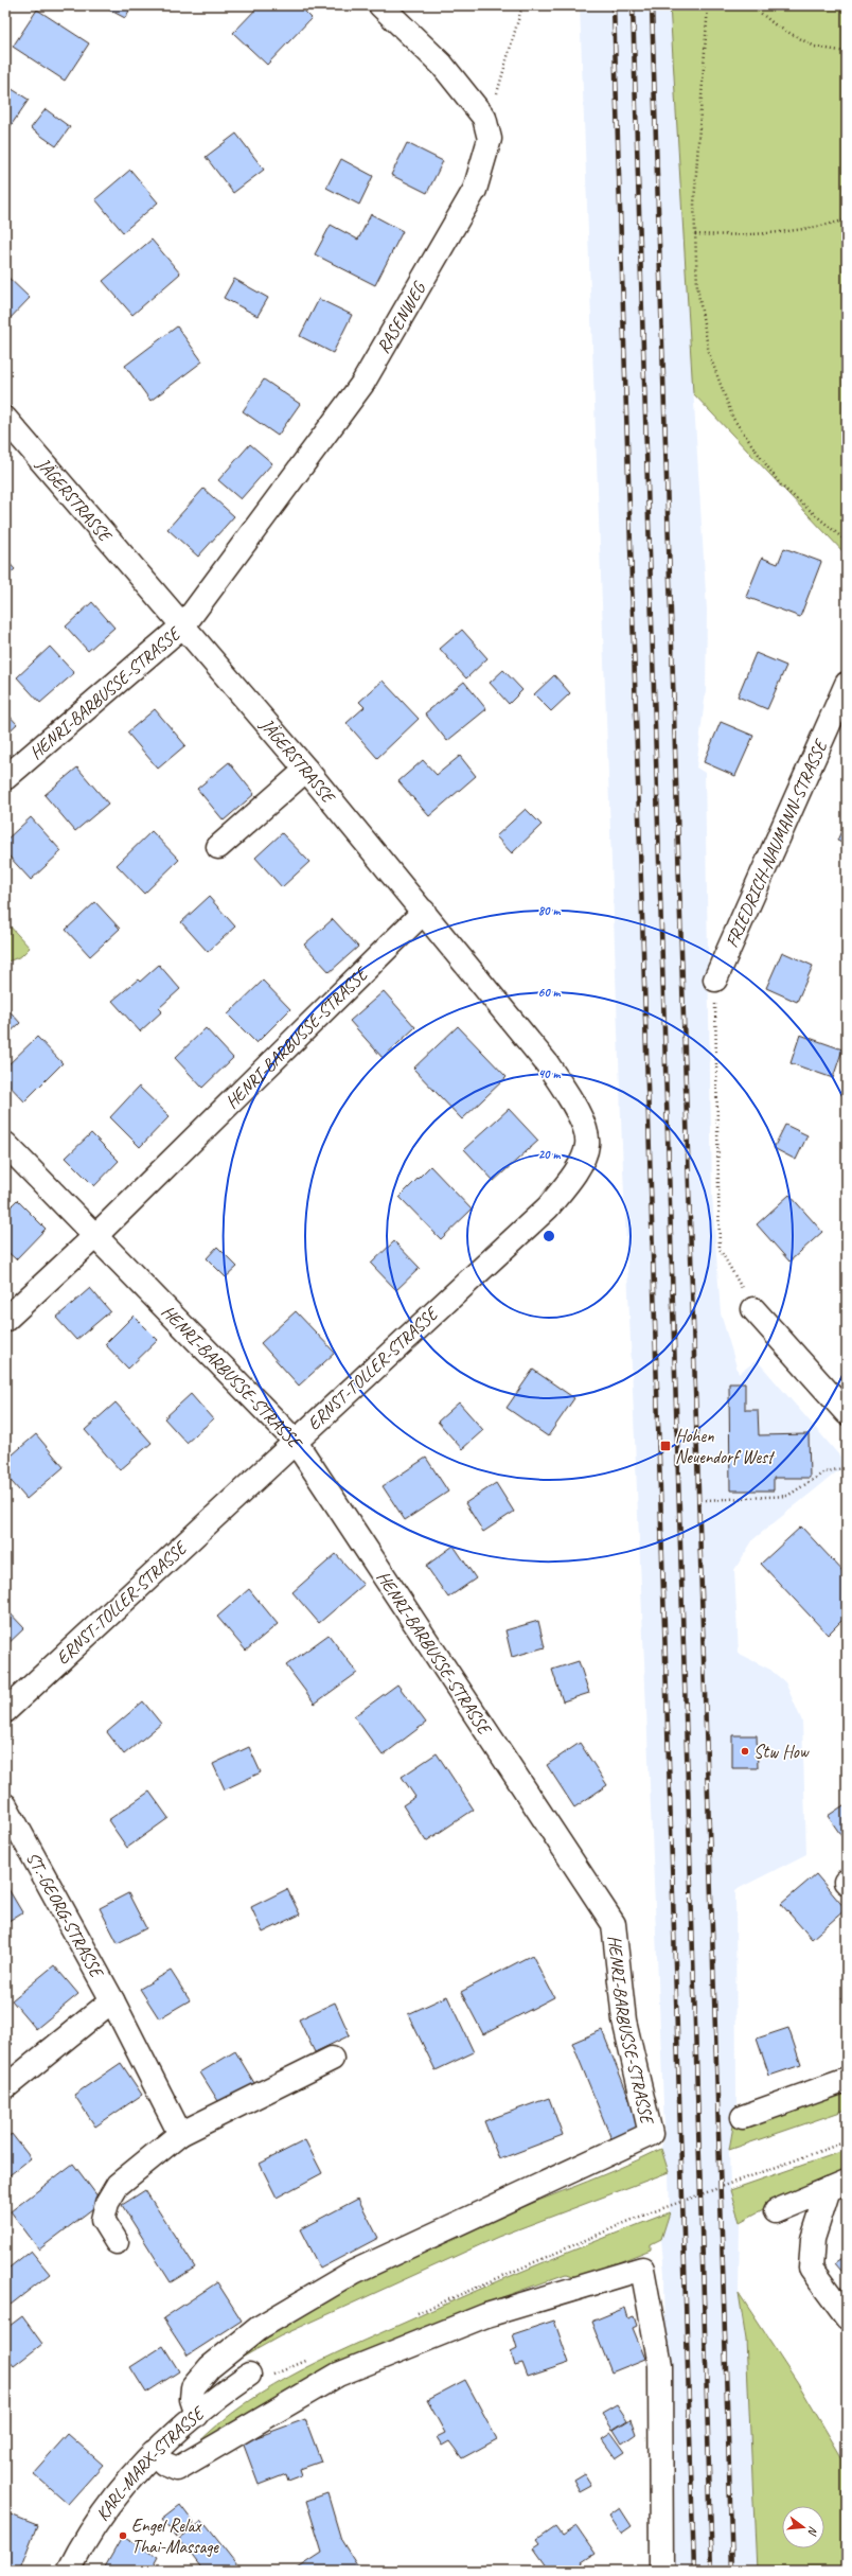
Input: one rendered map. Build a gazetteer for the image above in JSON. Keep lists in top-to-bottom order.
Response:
{
  "streets": {
    "street": [
      "RASENWEG",
      "JÄGERSTRASSE",
      "HENRI-BARBUSSE-STRASSE",
      "FRIEDRICH-NAUMANN-STRASSE",
      "ERNST-TOLLER-STRASSE",
      "ST.-GEORG-STRASSE",
      "KARL-MARX-STRASSE"
    ]
  },
  "crossings": [
    ["RASENWEG", "JÄGERSTRASSE"],
    ["RASENWEG", "HENRI-BARBUSSE-STRASSE"],
    ["JÄGERSTRASSE", "HENRI-BARBUSSE-STRASSE"],
    ["JÄGERSTRASSE", "ERNST-TOLLER-STRASSE"],
    ["HENRI-BARBUSSE-STRASSE", "ERNST-TOLLER-STRASSE"],
    ["HENRI-BARBUSSE-STRASSE", "KARL-MARX-STRASSE"]
  ],
  "places": {
    "transit": ["Hohen Neuendorf West"],
    "other": ["Stw How", "Engel Relax Thai-Massage"]
  },
  "north": "right",
  "rings": [
    "80 m",
    "60 m",
    "40 m",
    "20 m"
  ]
}
